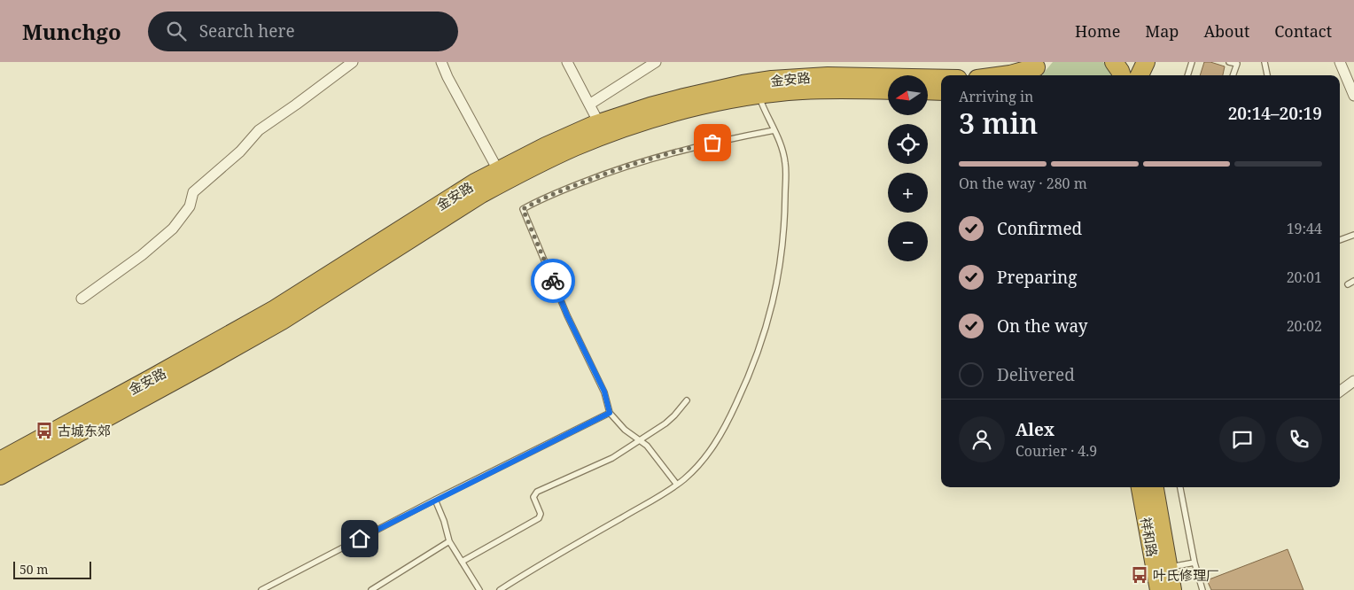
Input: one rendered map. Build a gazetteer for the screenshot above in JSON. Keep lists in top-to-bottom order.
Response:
{
  "streets": {
    "highway": ["金安路", "祥和路"]
  },
  "places": {
    "bus stop": ["古城东郊", "叶氏修理厂"]
  },
  "scale_bar": "50 m",
  "north": "left",
  "page": {
    "header": "Munchgo",
    "search": "Search here",
    "nav": [
      "Home",
      "Map",
      "About",
      "Contact"
    ],
    "map_buttons": ["+", "−"],
    "heading": ["3 min", "Arriving in", "20:14–20:19"],
    "panel": ["Alex", "Courier · 4.9"],
    "bar": "On the way · 280 m",
    "list": [
      ["Confirmed", "19:44"],
      ["Preparing", "20:01"],
      ["On the way", "20:02"],
      "Delivered"
    ],
    "scale": "50 m"
  }
}
